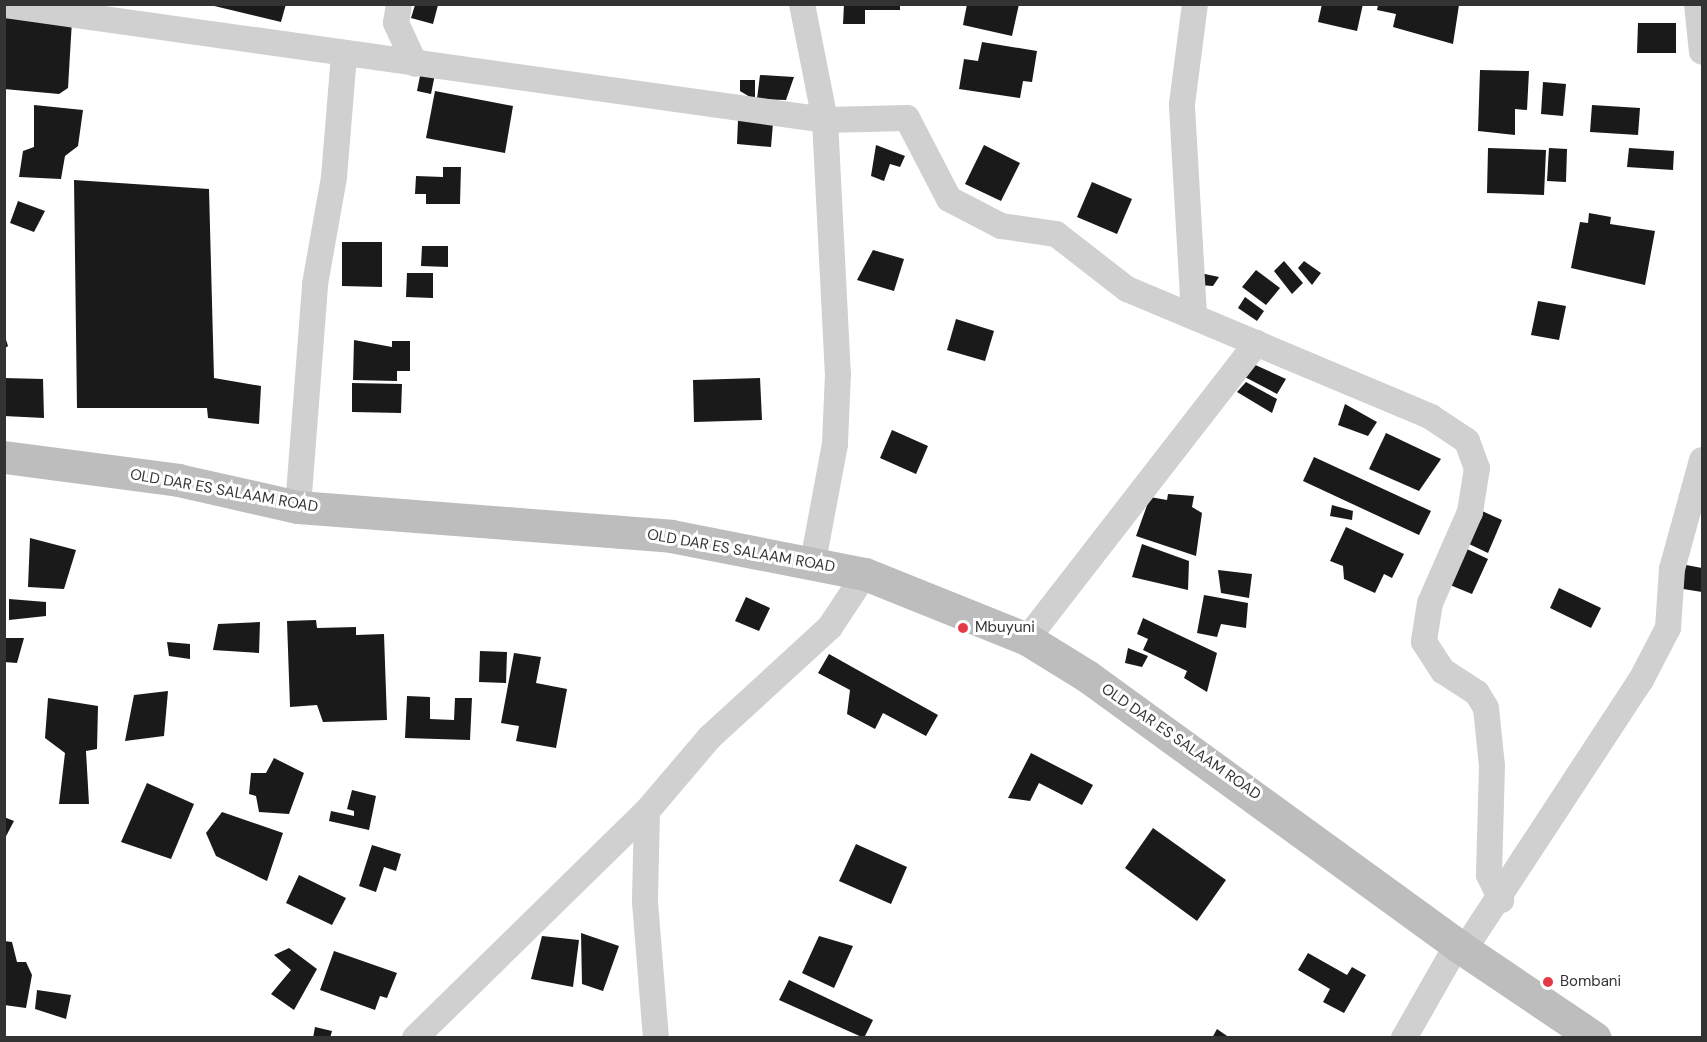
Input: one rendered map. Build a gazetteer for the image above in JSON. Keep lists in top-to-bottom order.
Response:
{
  "streets": {
    "street": ["OLD DAR ES SALAAM ROAD"]
  },
  "places": ["Mbuyuni", "Bombani"]
}
